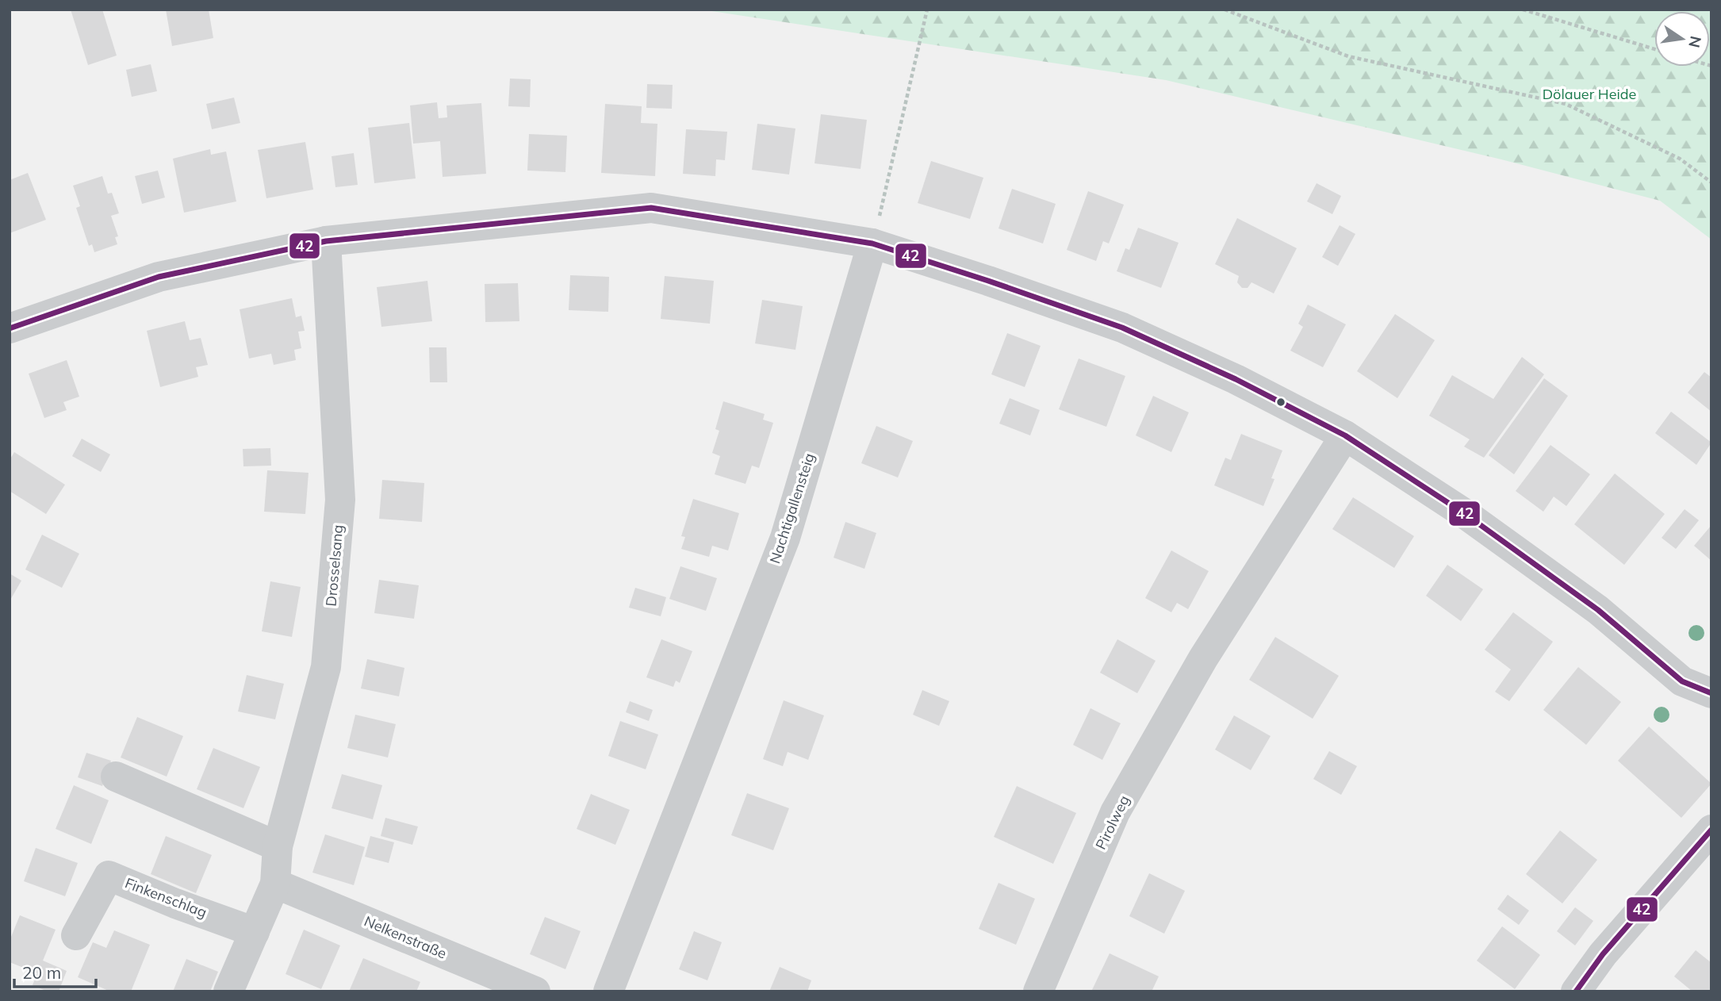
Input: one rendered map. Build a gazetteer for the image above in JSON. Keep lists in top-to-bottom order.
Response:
{
  "streets": {
    "street": [
      "Nachtigallensteig",
      "Drosselsang",
      "Pirolweg",
      "Finkenschlag",
      "Nelkenstraße"
    ]
  },
  "crossings": [
    ["Drosselsang", "Nelkenstraße"]
  ],
  "parks": ["Dölauer Heide"],
  "lines": ["transit line 42"],
  "scale_bar": "20 m",
  "north": "right"
}
